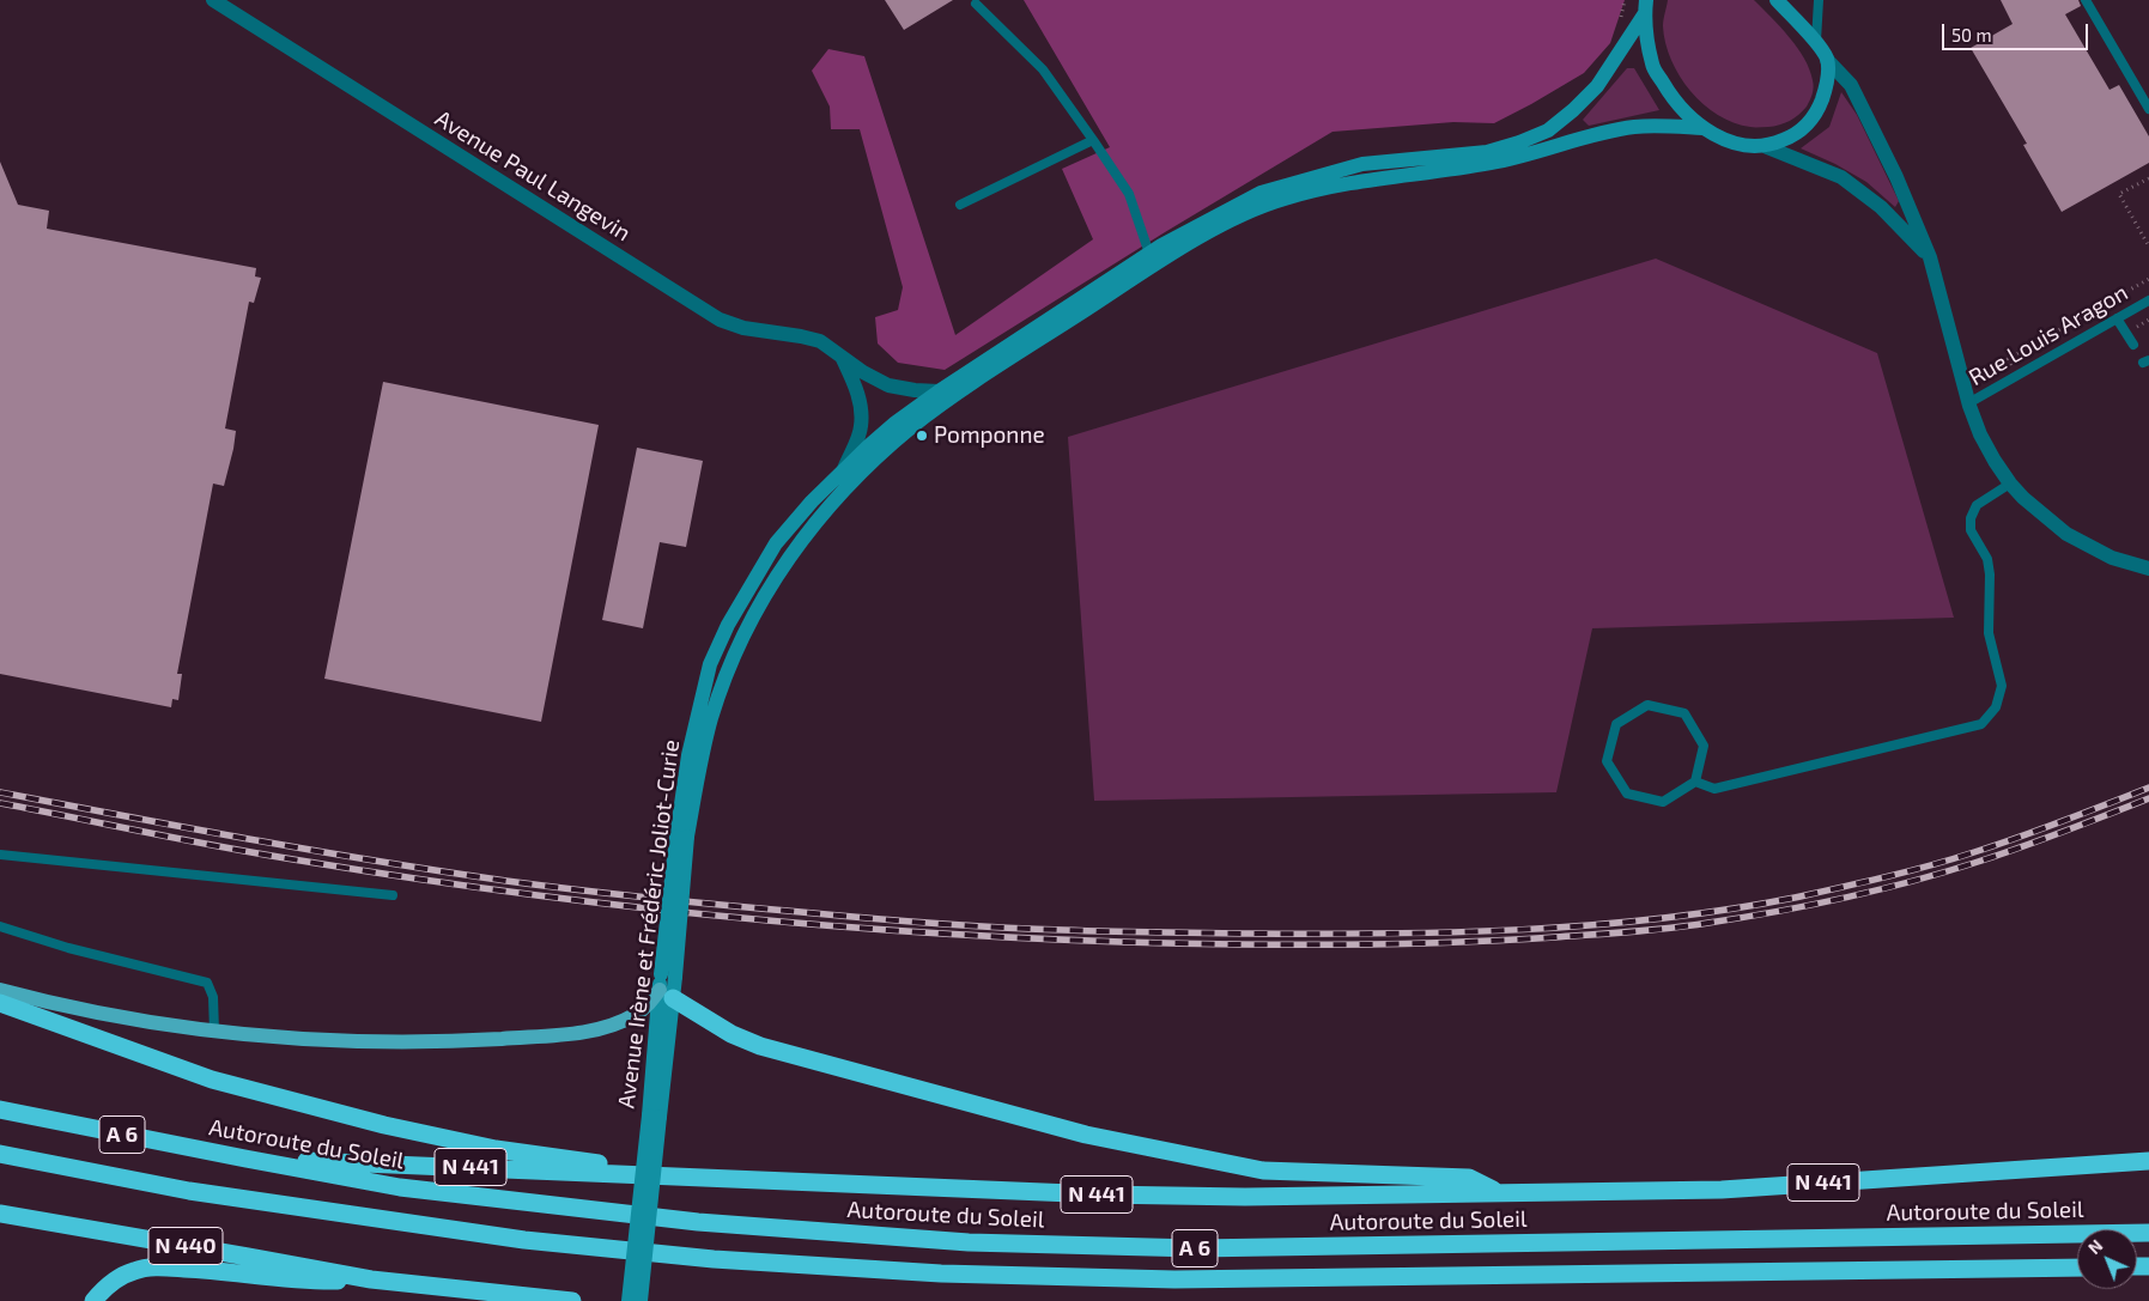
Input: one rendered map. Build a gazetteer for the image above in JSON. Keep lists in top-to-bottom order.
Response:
{
  "streets": {
    "highway": [
      "A 6",
      "Autoroute du Soleil",
      "N 441",
      "N 440"
    ],
    "main road": ["Avenue Irène et Frédéric Joliot-Curie"],
    "street": ["Avenue Paul Langevin"],
    "lane": ["Rue Louis Aragon"]
  },
  "crossings": [
    ["Avenue Paul Langevin", "Avenue Irène et Frédéric Joliot-Curie"],
    ["Autoroute du Soleil", "N 441"]
  ],
  "places": ["Pomponne"],
  "scale_bar": "50 m",
  "north": "top left"
}
